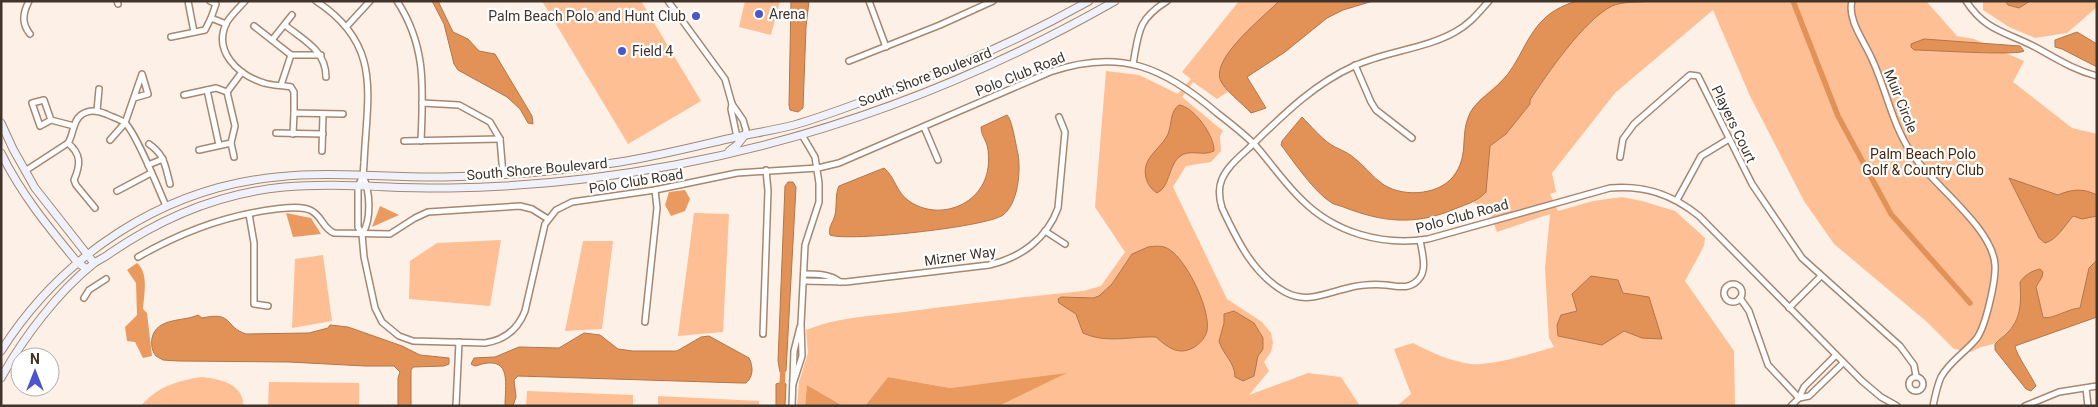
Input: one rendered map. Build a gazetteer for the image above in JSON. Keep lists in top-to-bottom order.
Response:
{
  "streets": {
    "street": [
      "Polo Club Road",
      "South Shore Boulevard",
      "Muir Circle",
      "Players Court",
      "Mizner Way"
    ]
  },
  "parks": ["Palm Beach Polo Golf & Country Club"],
  "places": ["Arena", "Palm Beach Polo and Hunt Club", "Field 4"],
  "north": "top"
}
